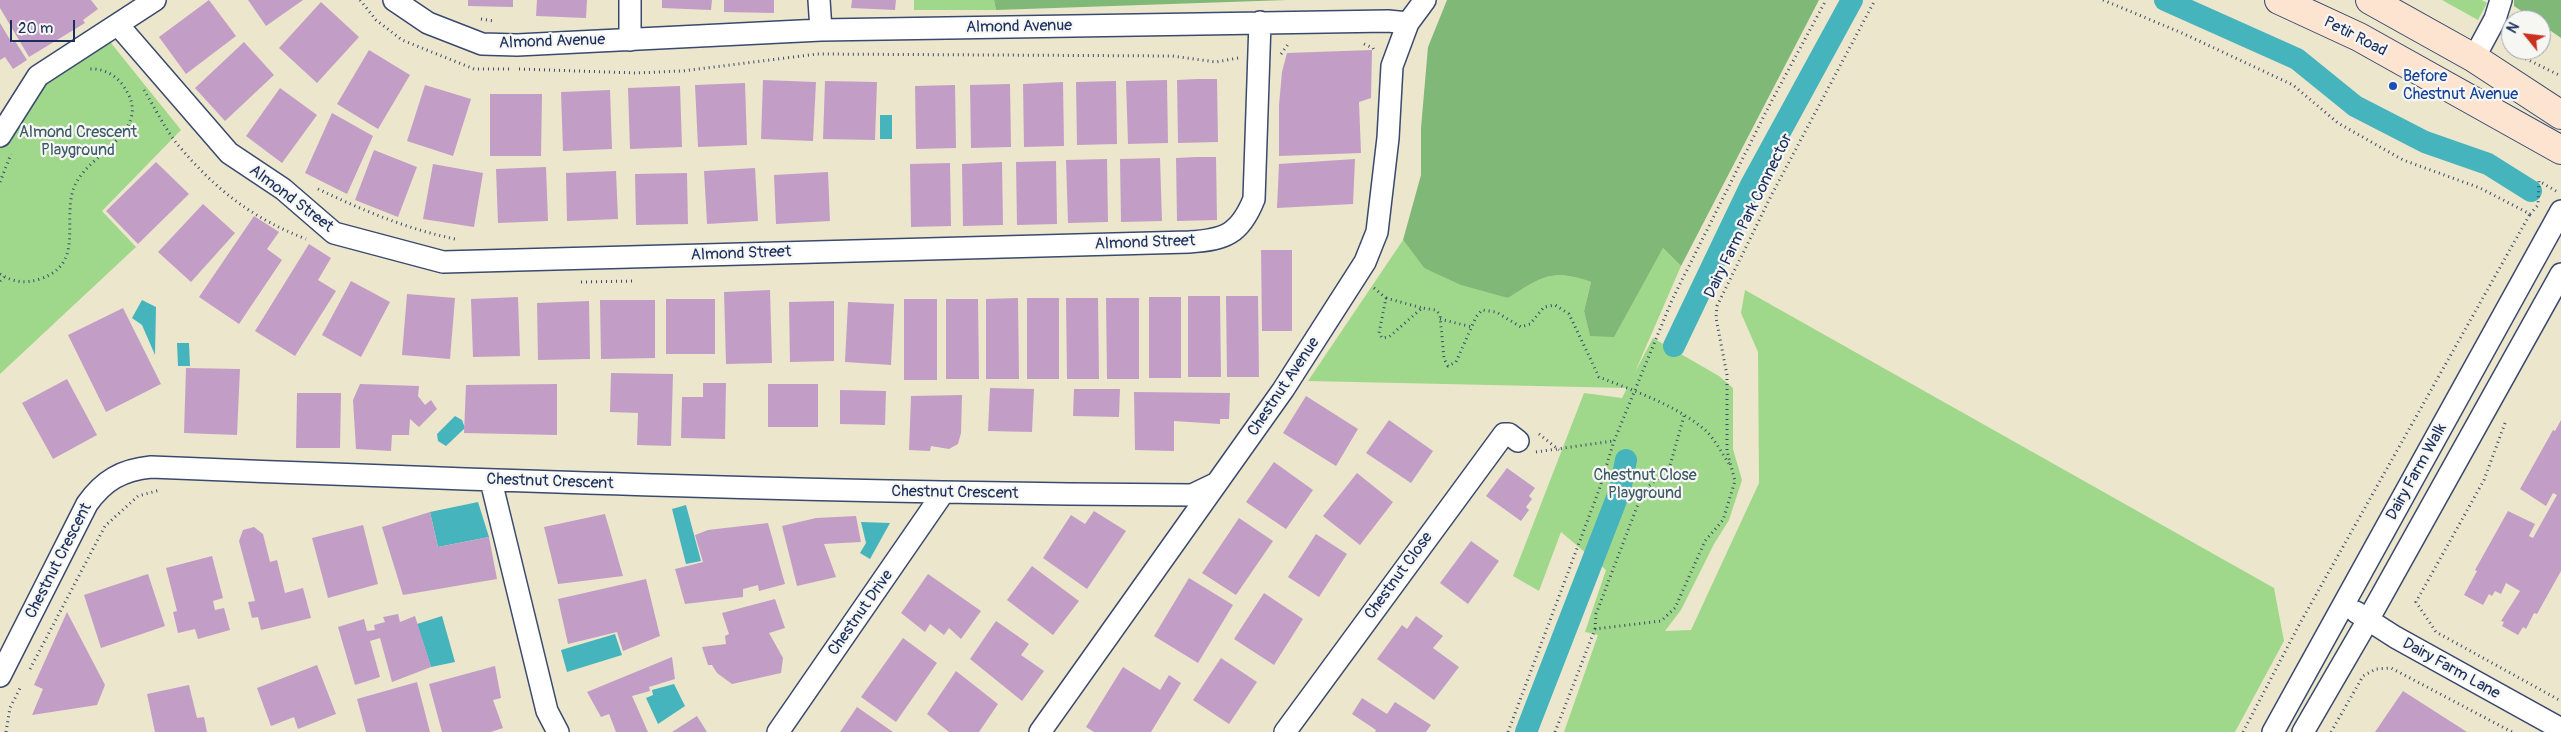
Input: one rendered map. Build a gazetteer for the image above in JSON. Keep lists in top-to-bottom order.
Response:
{
  "streets": {
    "main road": ["Petir Road"],
    "street": [
      "Almond Avenue",
      "Almond Street",
      "Chestnut Avenue",
      "Dairy Farm Walk",
      "Chestnut Crescent",
      "Chestnut Close",
      "Chestnut Drive",
      "Dairy Farm Lane"
    ],
    "path": ["Dairy Farm Park Connector"]
  },
  "crossings": [
    ["Almond Avenue", "Almond Street"],
    ["Almond Avenue", "Chestnut Avenue"],
    ["Chestnut Avenue", "Chestnut Crescent"],
    ["Dairy Farm Walk", "Dairy Farm Lane"],
    ["Chestnut Crescent", "Chestnut Drive"]
  ],
  "parks": ["Almond Crescent Playground", "Chestnut Close Playground"],
  "places": ["Before Chestnut Avenue"],
  "scale_bar": "20 m",
  "north": "top left"
}
